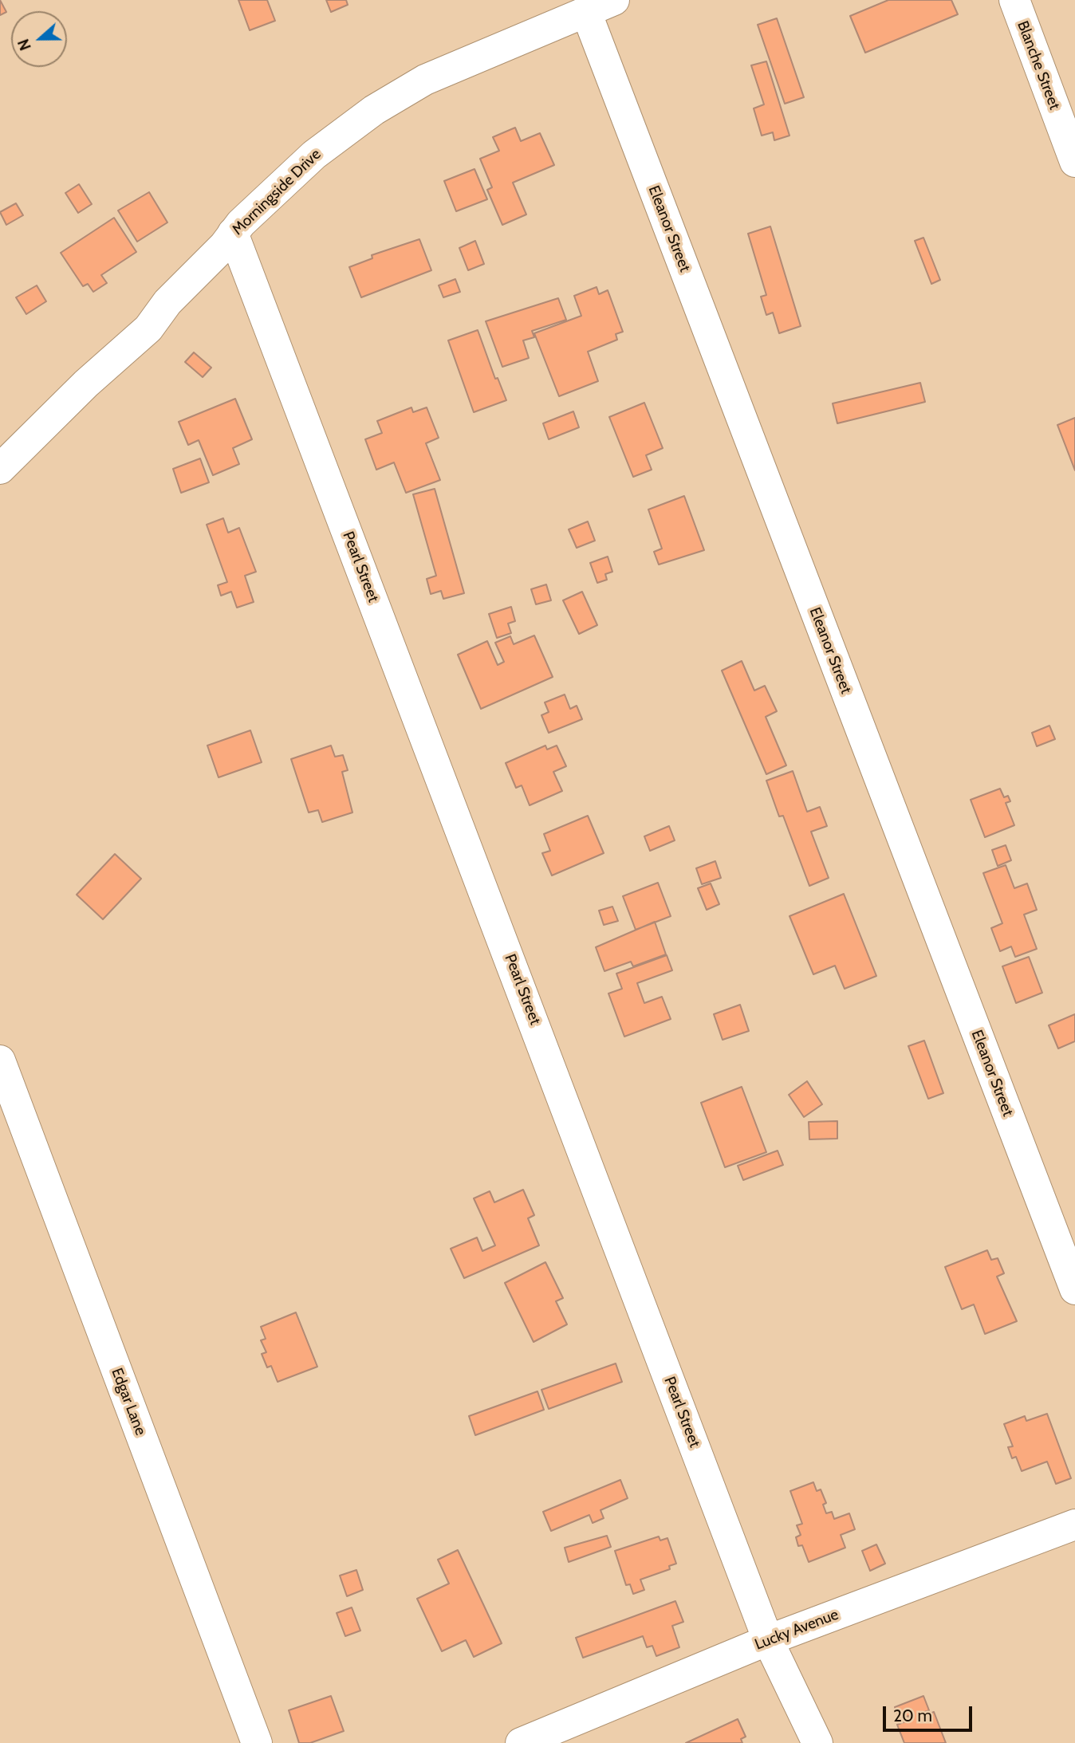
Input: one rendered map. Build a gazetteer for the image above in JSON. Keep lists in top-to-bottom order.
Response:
{
  "streets": {
    "street": [
      "Blanche Street",
      "Morningside Drive",
      "Eleanor Street",
      "Pearl Street",
      "Edgar Lane",
      "Lucky Avenue"
    ]
  },
  "crossings": [
    ["Morningside Drive", "Eleanor Street"],
    ["Morningside Drive", "Pearl Street"],
    ["Pearl Street", "Lucky Avenue"]
  ],
  "scale_bar": "20 m",
  "north": "left"
}
